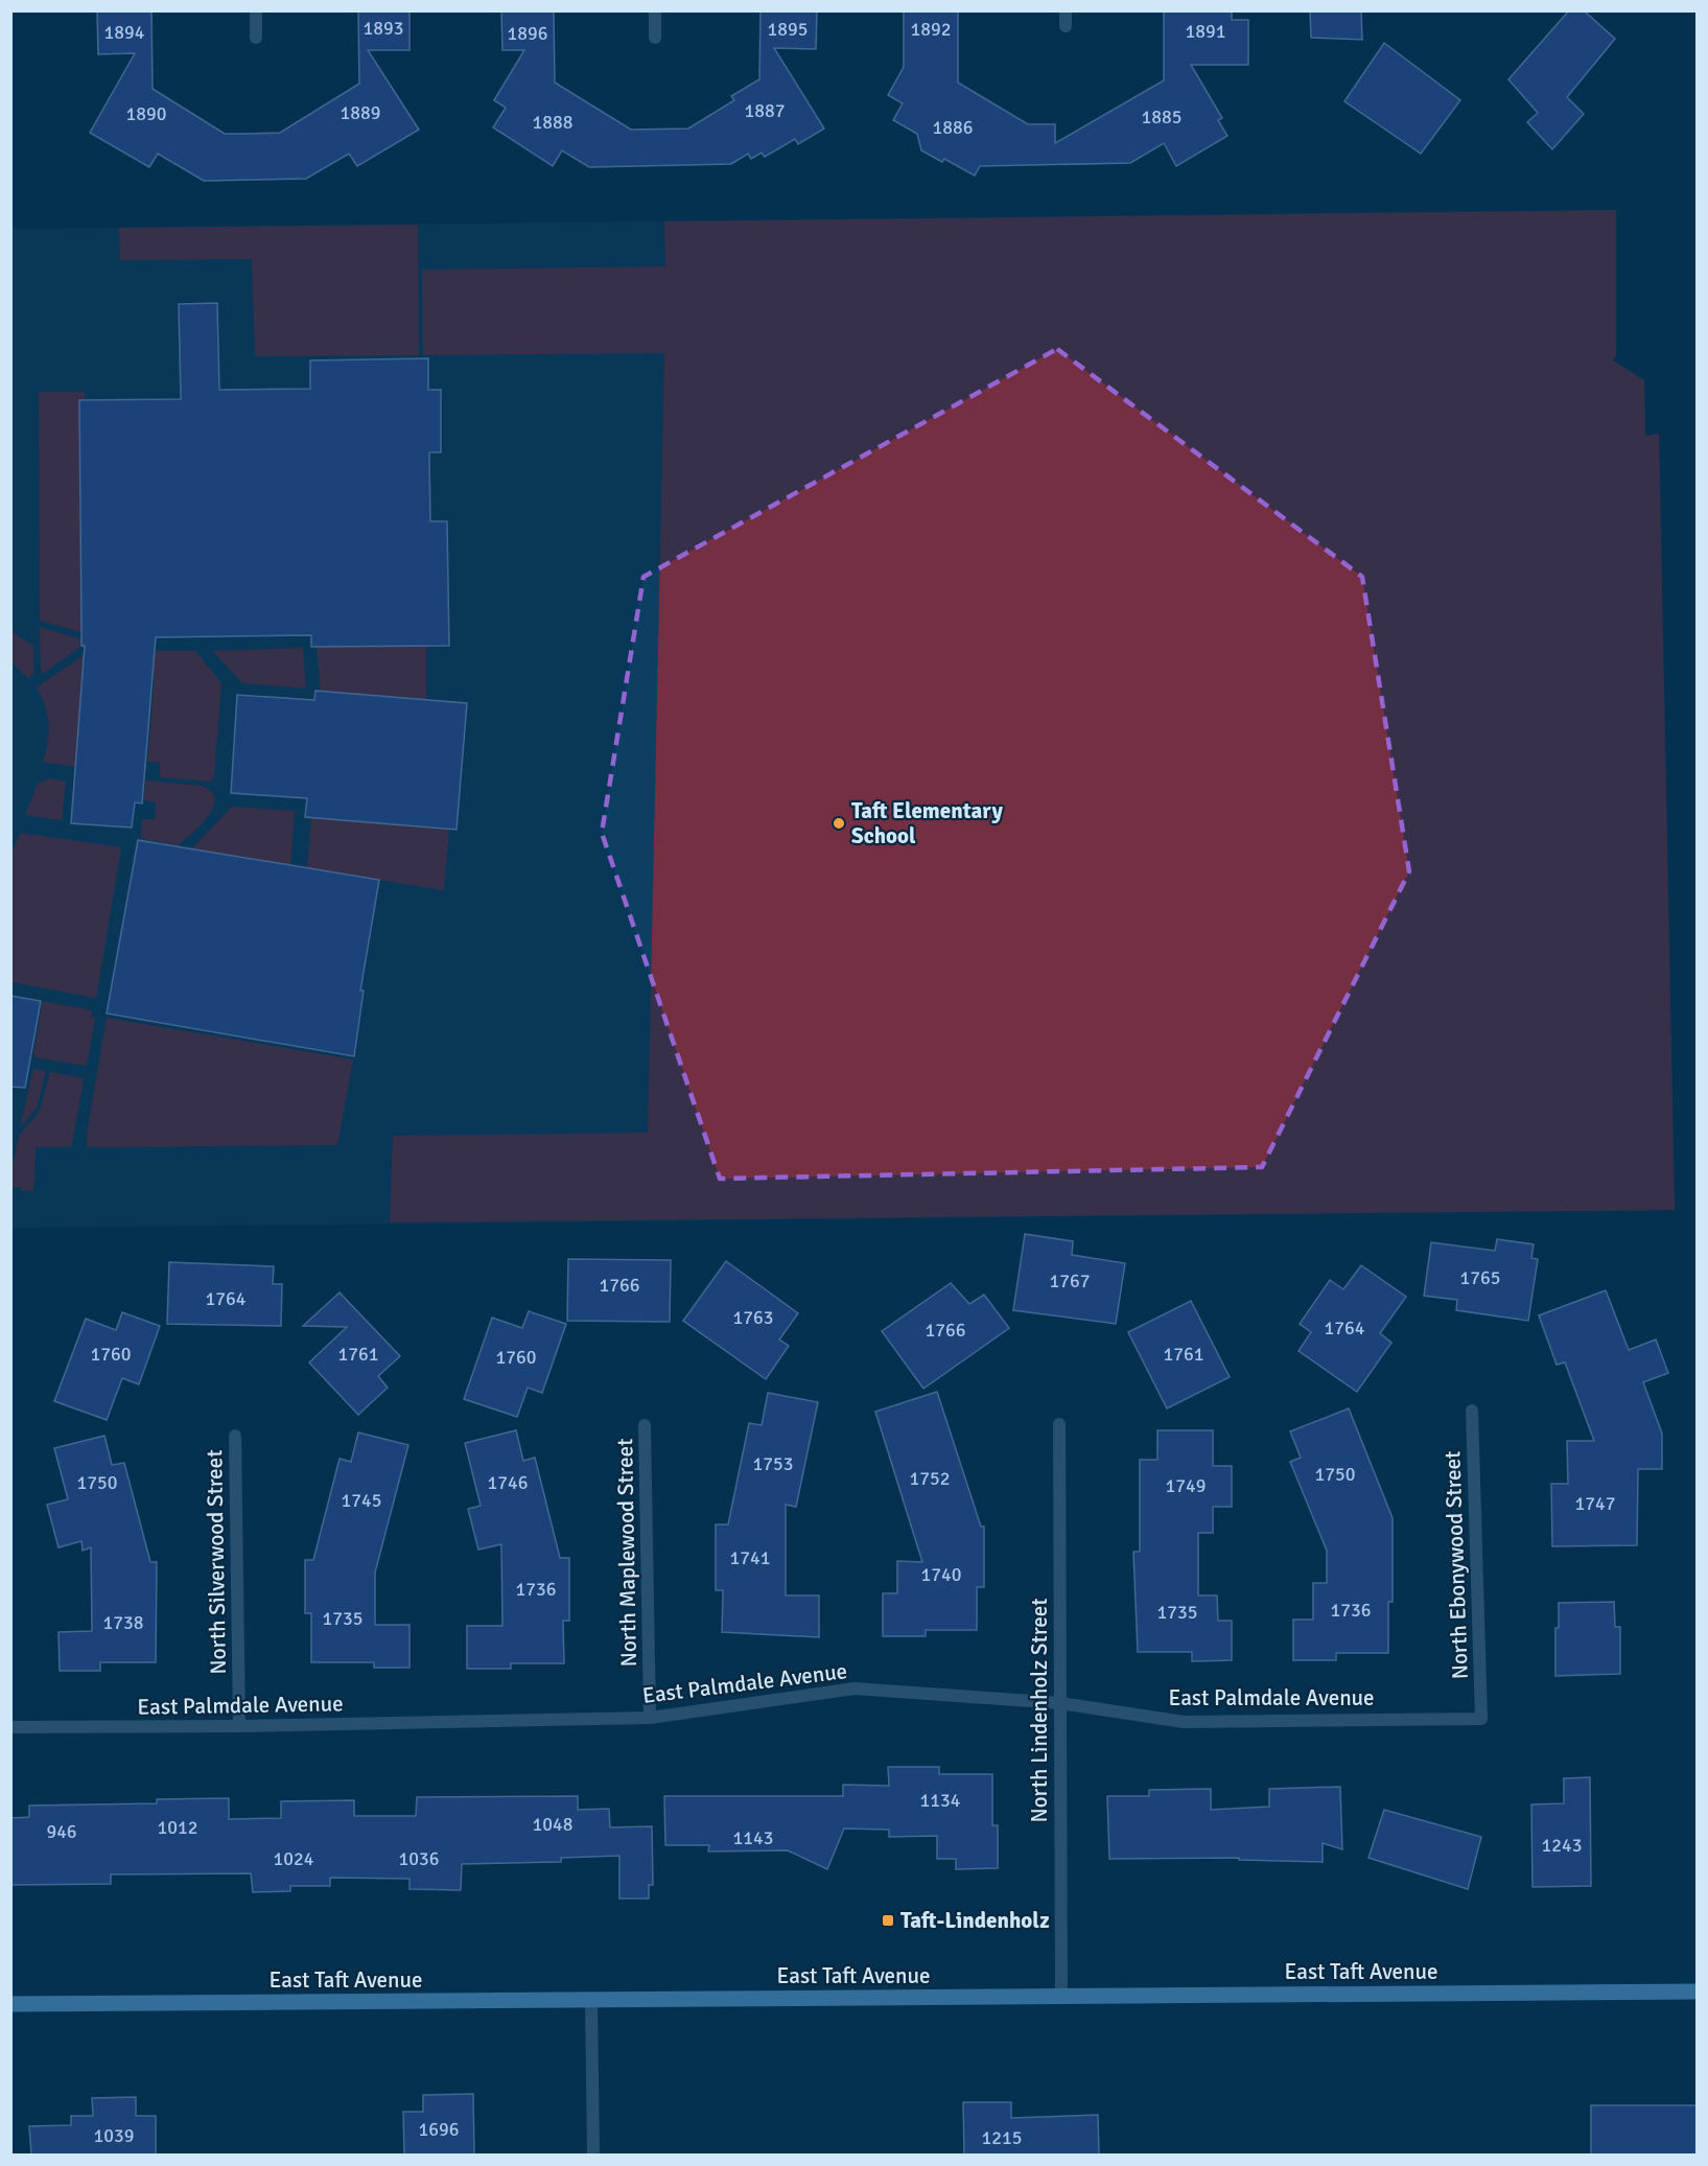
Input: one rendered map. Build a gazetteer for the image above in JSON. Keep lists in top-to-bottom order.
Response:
{
  "streets": {
    "main road": ["East Taft Avenue"],
    "street": [
      "North Maplewood Street",
      "North Silverwood Street",
      "North Ebonywood Street",
      "East Palmdale Avenue",
      "North Lindenholz Street"
    ]
  },
  "crossings": [
    ["North Maplewood Street", "East Palmdale Avenue"],
    ["North Silverwood Street", "East Palmdale Avenue"],
    ["North Ebonywood Street", "East Palmdale Avenue"],
    ["East Palmdale Avenue", "North Lindenholz Street"],
    ["North Lindenholz Street", "East Taft Avenue"]
  ],
  "places": {
    "other": ["Taft Elementary School"],
    "transit": ["Taft-Lindenholz"]
  },
  "house_numbers": [
    "1893",
    "1895",
    "1892",
    "1891",
    "1894",
    "1896",
    "1887",
    "1889",
    "1890",
    "1885",
    "1888",
    "1886",
    "1765",
    "1767",
    "1766",
    "1764",
    "1763",
    "1764",
    "1766",
    "1760",
    "1761",
    "1761",
    "1760",
    "1753",
    "1750",
    "1752",
    "1750",
    "1746",
    "1749",
    "1745",
    "1747",
    "1741",
    "1740",
    "1736",
    "1736",
    "1735",
    "1735",
    "1738",
    "1134",
    "1048",
    "1012",
    "946",
    "1143",
    "1243",
    "1024",
    "1036",
    "1696",
    "1039",
    "1215"
  ]
}
